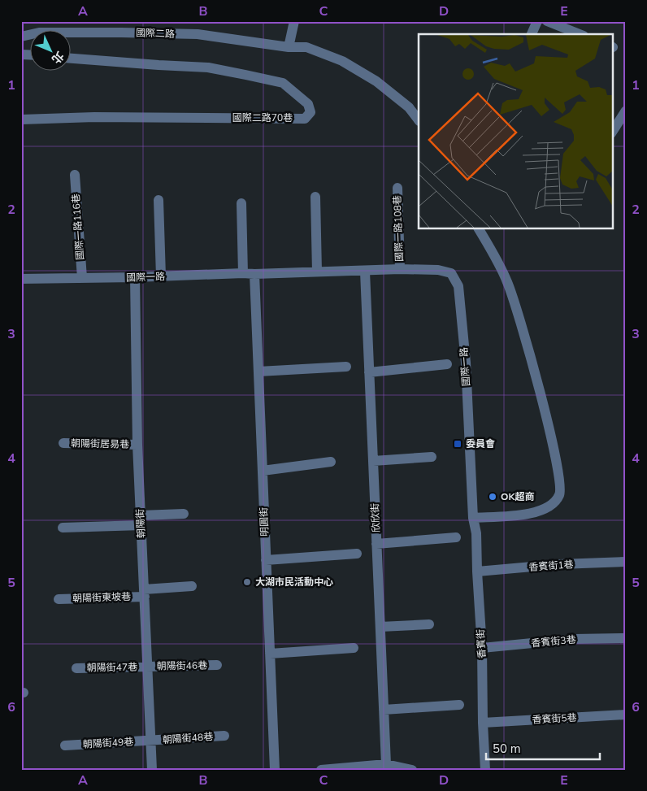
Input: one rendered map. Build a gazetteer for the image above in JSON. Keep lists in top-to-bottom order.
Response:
{
  "streets": {
    "street": [
      "國際二路",
      "國際二路70巷",
      "國際一路116巷",
      "國際一路108巷",
      "國際一路",
      "朝陽街居易巷",
      "欣欣街",
      "明圓街",
      "朝陽街",
      "香賓街1巷",
      "朝陽街東坡巷",
      "香賓街3巷",
      "香賓街",
      "朝陽街46巷",
      "朝陽街47巷",
      "香賓街5巷",
      "朝陽街48巷",
      "朝陽街49巷"
    ]
  },
  "crossings": [
    ["國際一路116巷", "國際一路"],
    ["國際一路108巷", "國際一路"],
    ["國際一路", "欣欣街"],
    ["國際一路", "明圓街"],
    ["國際一路", "朝陽街"],
    ["國際一路", "香賓街"],
    ["朝陽街居易巷", "朝陽街"],
    ["朝陽街", "朝陽街東坡巷"],
    ["朝陽街", "朝陽街46巷"],
    ["朝陽街", "朝陽街47巷"],
    ["朝陽街", "朝陽街48巷"],
    ["朝陽街", "朝陽街49巷"],
    ["香賓街1巷", "香賓街"],
    ["香賓街3巷", "香賓街"],
    ["香賓街", "香賓街5巷"],
    ["朝陽街46巷", "朝陽街47巷"],
    ["朝陽街48巷", "朝陽街49巷"]
  ],
  "places": {
    "transit": ["委員會"],
    "other": ["OK超商", "大湖市民活動中心"]
  },
  "scale_bar": "50 m",
  "north": "bottom right",
  "grid": {
    "columns": [
      "A",
      "B",
      "C",
      "D",
      "E"
    ],
    "rows": [
      "1",
      "2",
      "3",
      "4",
      "5",
      "6"
    ]
  }
}
